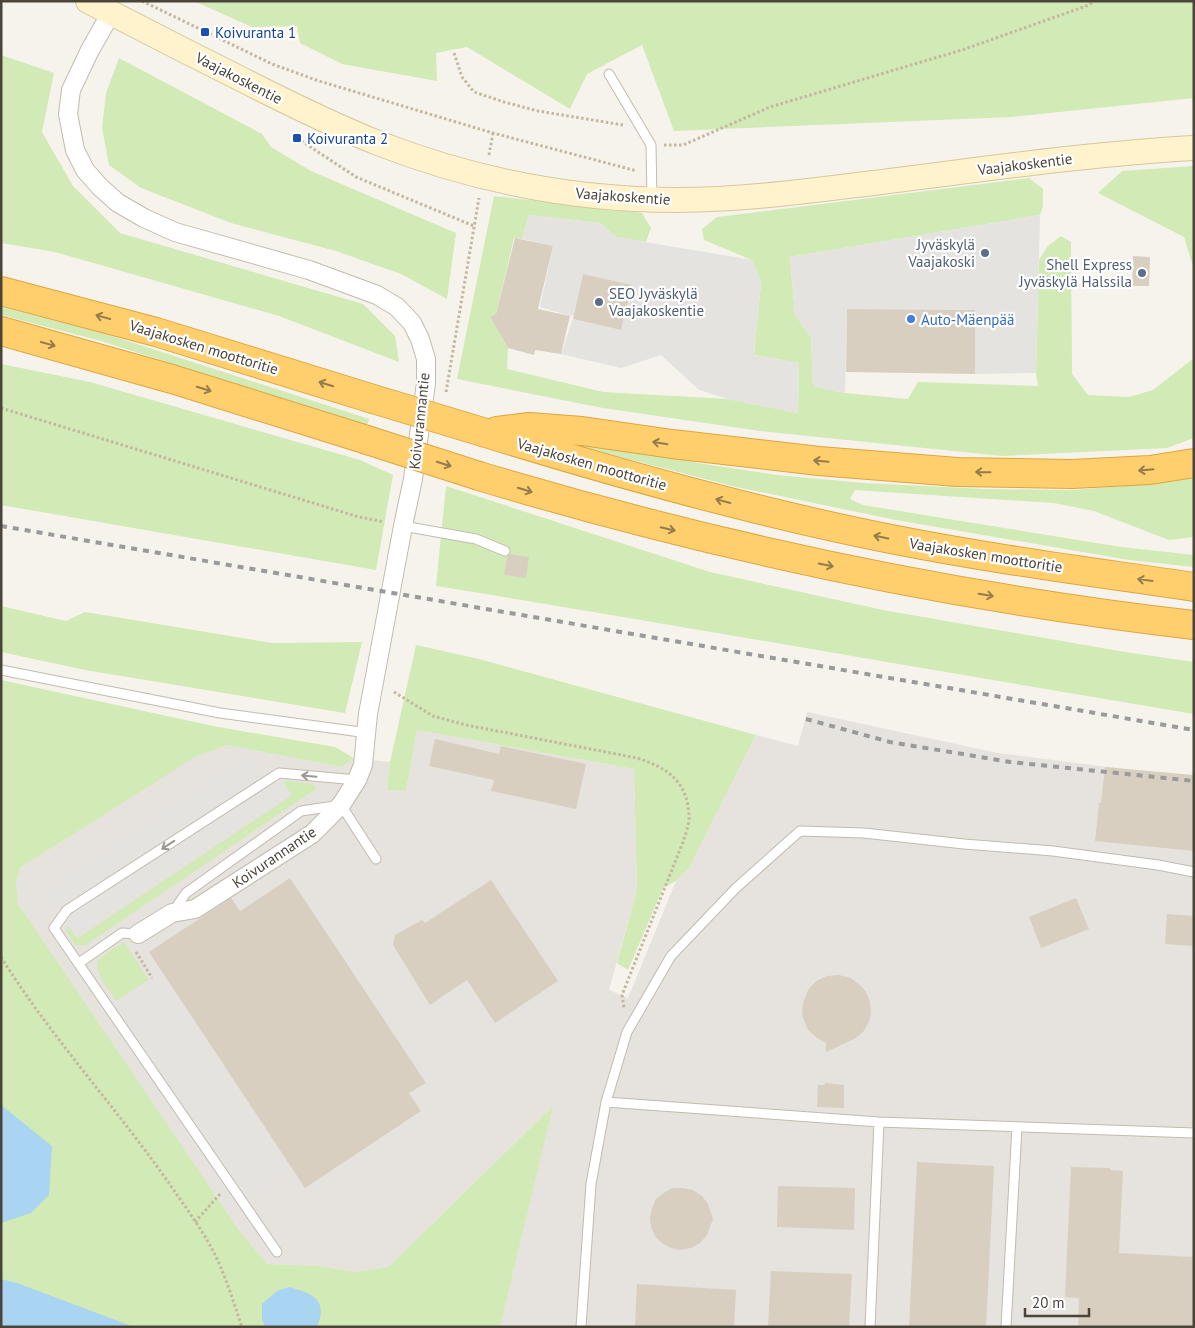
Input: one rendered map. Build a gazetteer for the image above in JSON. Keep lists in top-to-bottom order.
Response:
{
  "streets": {
    "highway": ["Vaajakosken moottoritie"],
    "main road": ["Vaajakoskentie"],
    "street": ["Koivurannantie"]
  },
  "crossings": [
    ["Vaajakoskentie", "Koivurannantie"]
  ],
  "places": {
    "transit": ["Koivuranta 1", "Koivuranta 2"],
    "other": [
      "Jyväskylä Vaajakoski",
      "Shell Express Jyväskylä Halssila",
      "SEO Jyväskylä Vaajakoskentie",
      "Auto-Mäenpää"
    ]
  },
  "scale_bar": "20 m"
}
